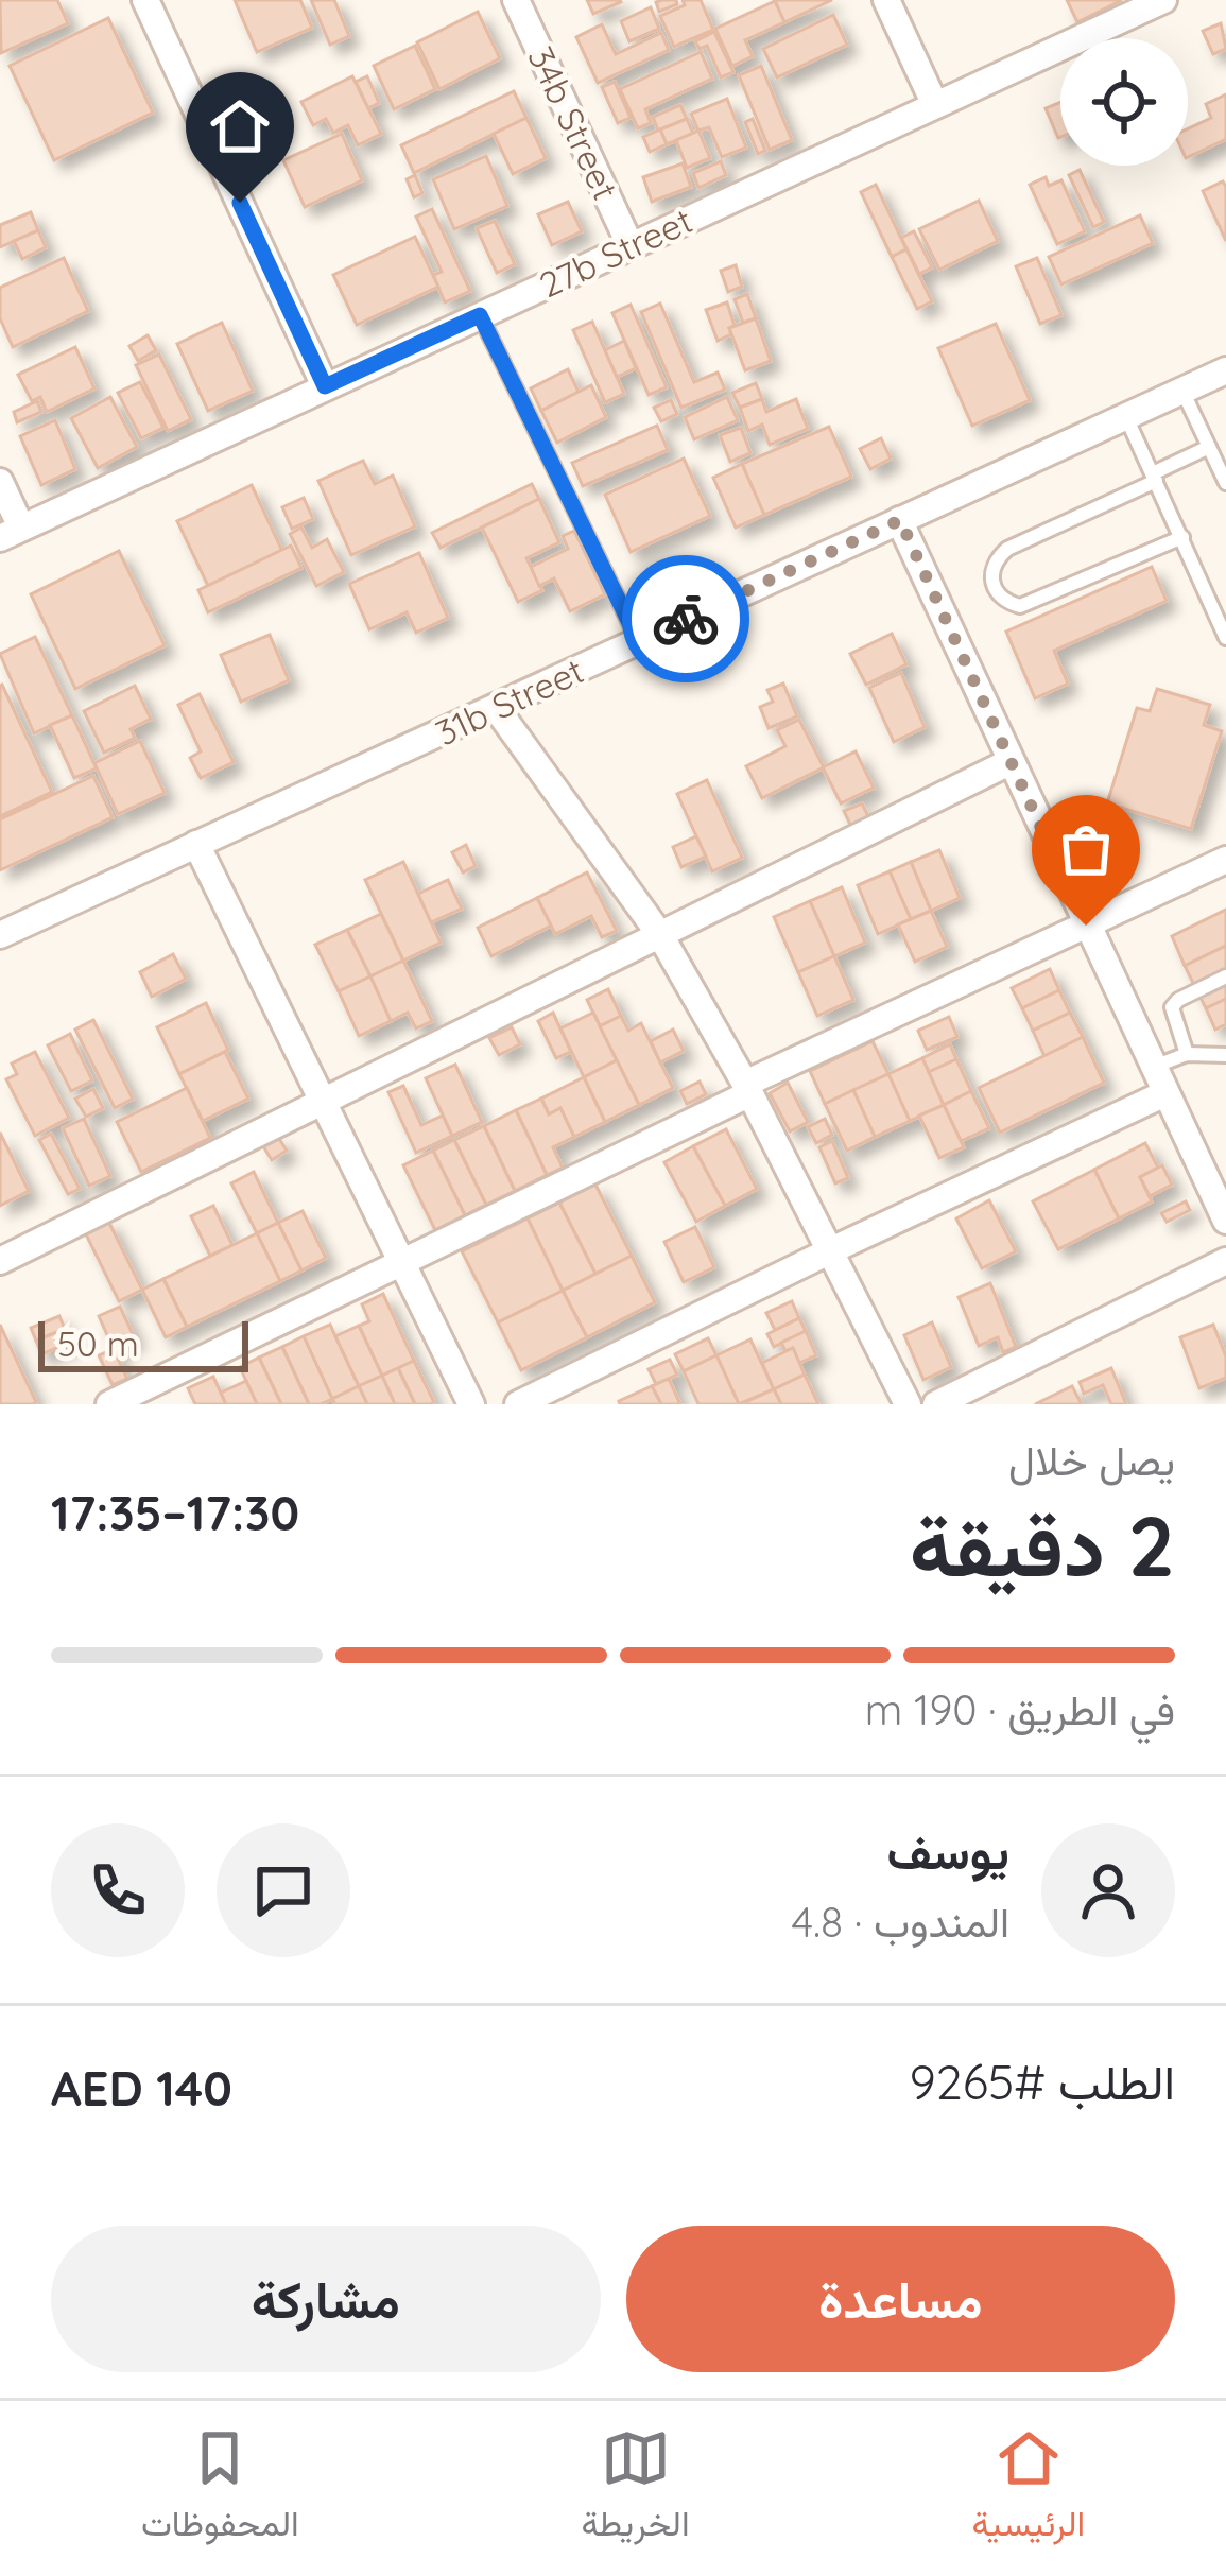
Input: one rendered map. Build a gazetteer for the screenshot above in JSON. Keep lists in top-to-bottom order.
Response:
{
  "streets": {
    "street": ["34b Street", "27b Street", "31b Street"]
  },
  "crossings": [
    ["34b Street", "27b Street"]
  ],
  "scale_bar": "50 m",
  "page": {
    "scale": "50 m",
    "heading": ["2 دقيقة", "يصل خلال", "17:30–17:35"],
    "panel": [
      "يوسف",
      "المندوب · 4.8",
      "الطلب #9265",
      "AED 140"
    ],
    "bar": "في الطريق · 190 m",
    "buttons": ["مساعدة", "مشاركة"],
    "tabs": ["الرئيسية", "الخريطة", "المحفوظات"]
  }
}
